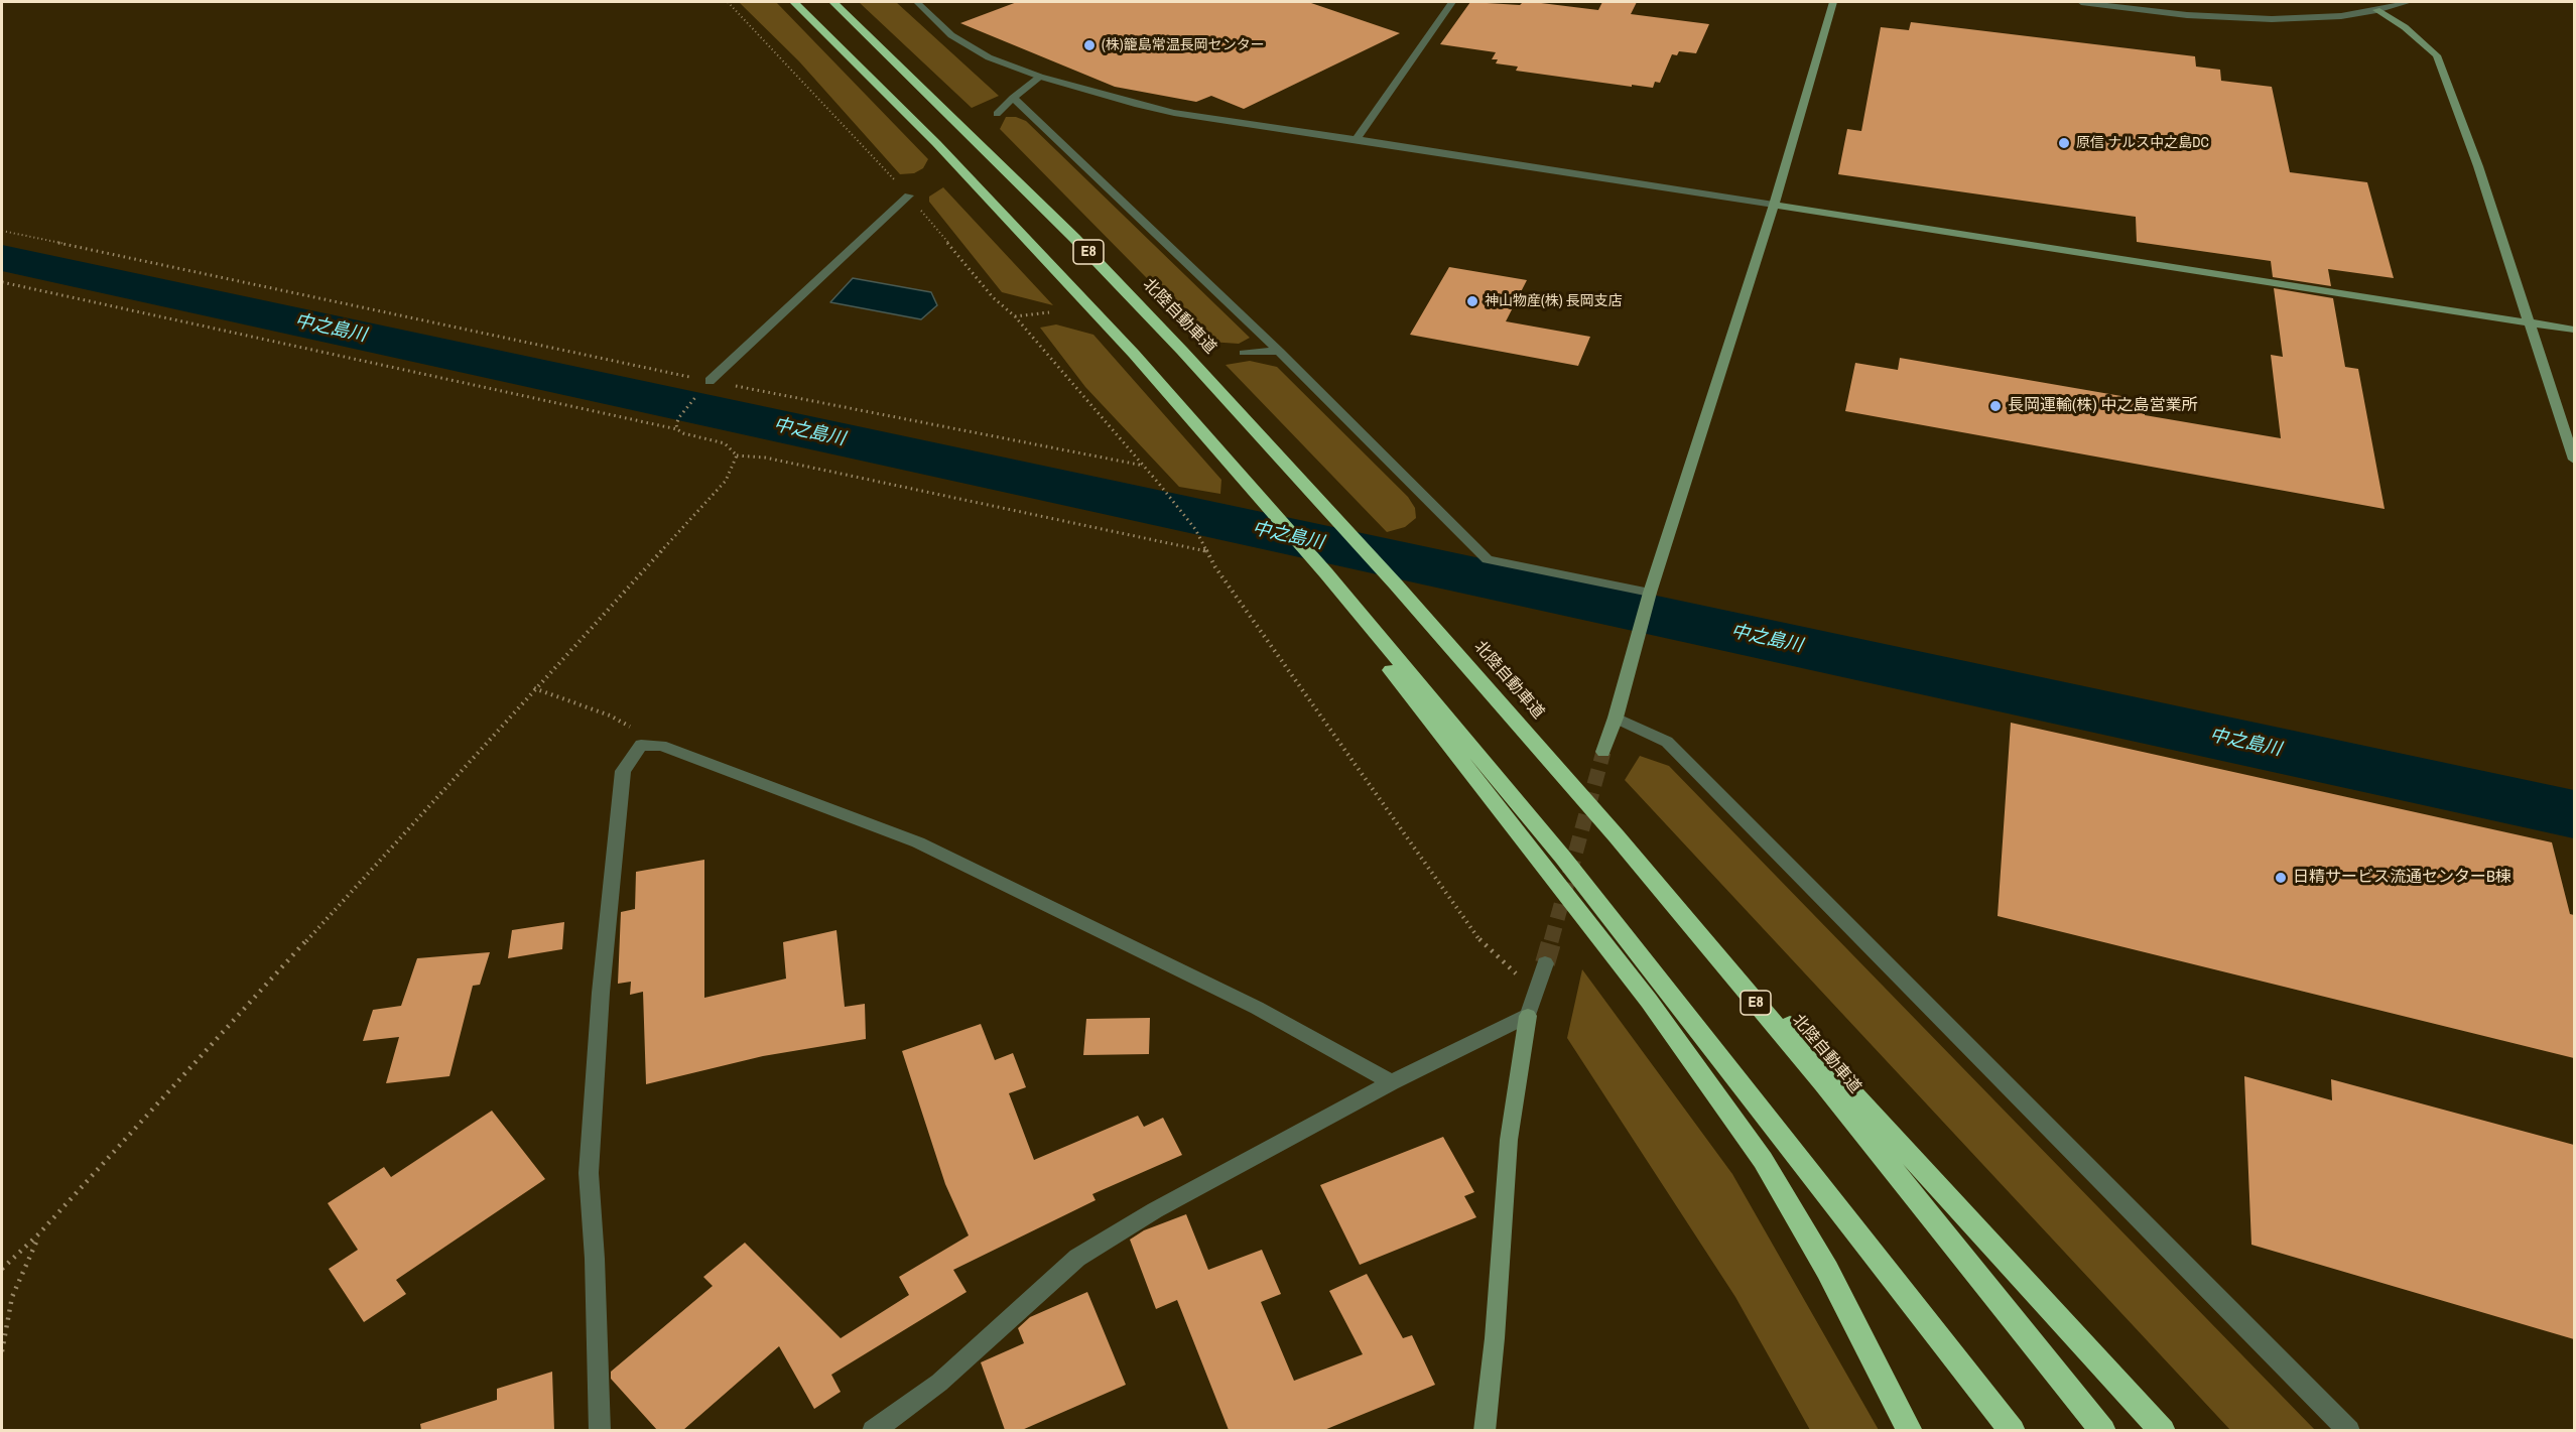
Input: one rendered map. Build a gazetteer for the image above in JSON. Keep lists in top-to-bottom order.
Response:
{
  "streets": {
    "highway": ["E8", "北陸自動車道"]
  },
  "water": ["中之島川"],
  "places": [
    "(株)籠島常温長岡センター",
    "原信 ナルス中之島DC",
    "神山物産(株) 長岡支店",
    "長岡運輸(株) 中之島営業所",
    "日精サービス流通センターB棟"
  ]
}
